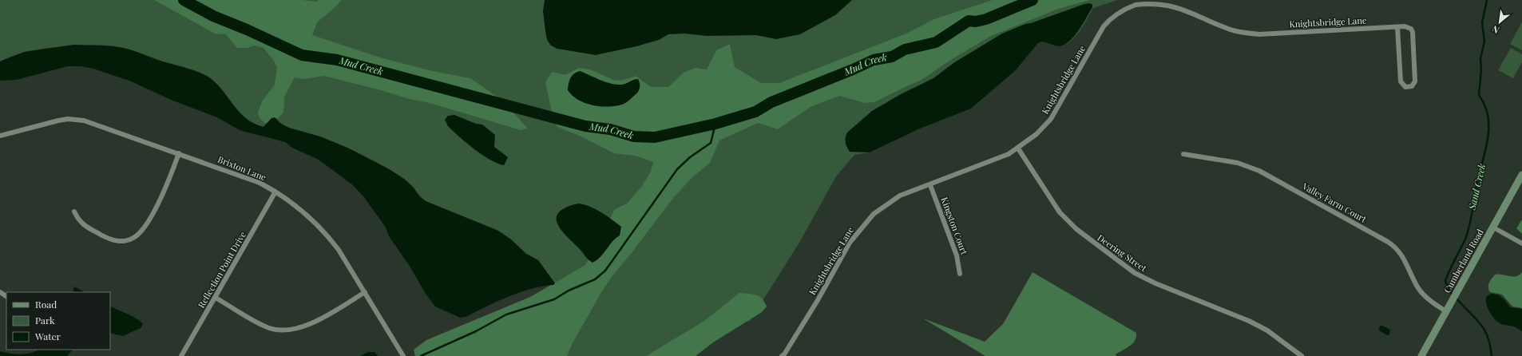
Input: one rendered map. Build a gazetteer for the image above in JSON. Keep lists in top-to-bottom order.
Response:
{
  "streets": {
    "main road": ["Cumberland Road"],
    "street": [
      "Knightsbridge Lane",
      "Brixton Lane",
      "Valley Farm Court",
      "Kingston Court",
      "Deering Street",
      "Reflection Point Drive"
    ]
  },
  "crossings": [
    ["Knightsbridge Lane", "Kingston Court"],
    ["Knightsbridge Lane", "Deering Street"],
    ["Brixton Lane", "Reflection Point Drive"],
    ["Valley Farm Court", "Cumberland Road"]
  ],
  "water": ["Mud Creek", "Sand Creek"],
  "legend": ["Road", "Park", "Water"],
  "north": "bottom left"
}
